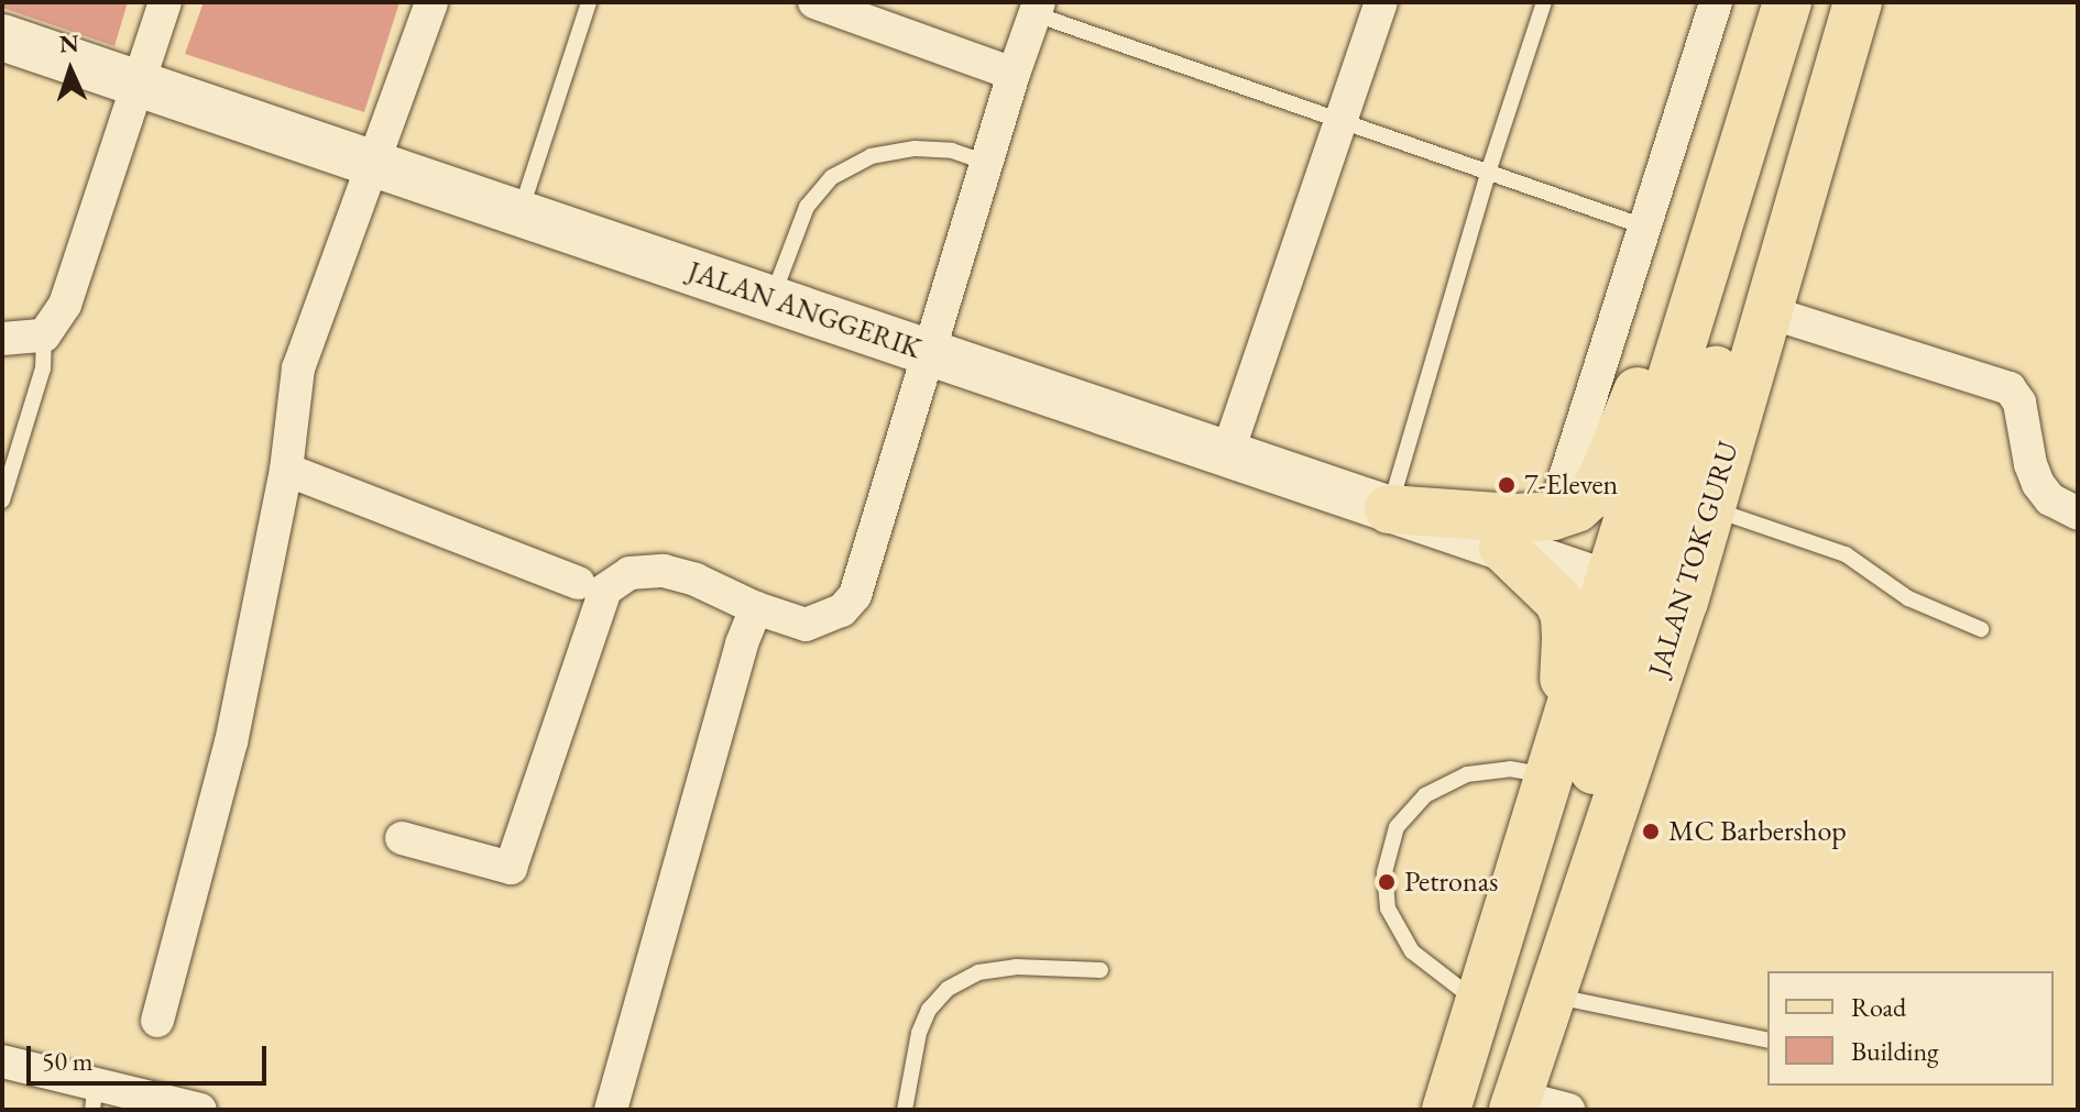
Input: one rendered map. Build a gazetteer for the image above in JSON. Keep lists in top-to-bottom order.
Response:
{
  "streets": {
    "main road": ["JALAN ANGGERIK", "JALAN TOK GURU"]
  },
  "places": ["7-Eleven", "MC Barbershop", "Petronas"],
  "legend": ["Road", "Building"],
  "scale_bar": "50 m",
  "north": "top"
}
